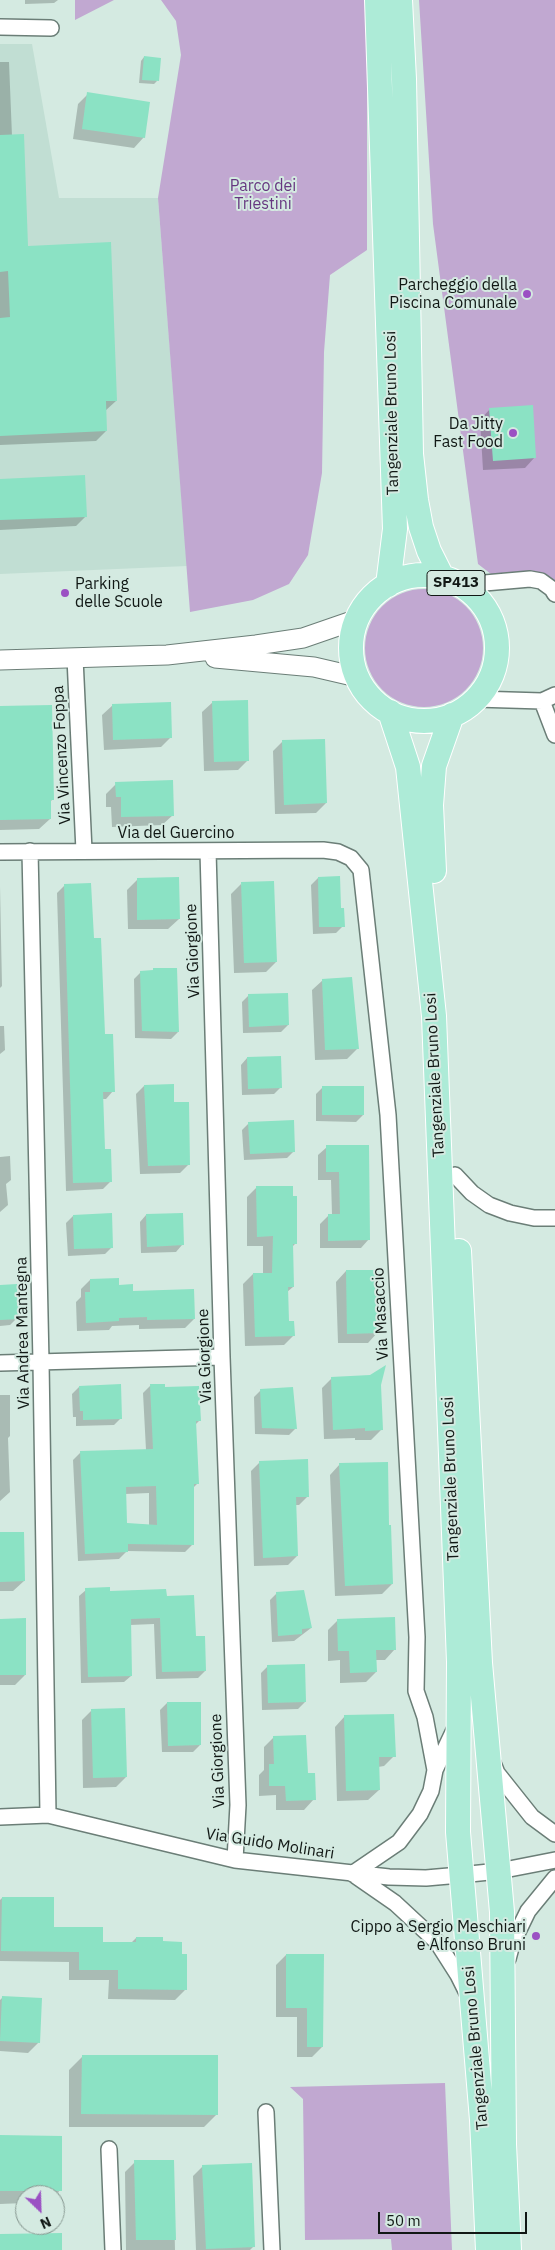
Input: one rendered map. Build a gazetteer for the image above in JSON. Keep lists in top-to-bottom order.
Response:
{
  "streets": {
    "main road": ["Tangenziale Bruno Losi", "SP413"],
    "street": [
      "Via Vincenzo Foppa",
      "Via del Guercino",
      "Via Giorgione",
      "Via Masaccio",
      "Via Andrea Mantegna",
      "Via Guido Molinari"
    ]
  },
  "crossings": [
    ["Tangenziale Bruno Losi", "SP413"],
    ["Tangenziale Bruno Losi", "Via Guido Molinari"],
    ["Via Vincenzo Foppa", "Via del Guercino"],
    ["Via del Guercino", "Via Giorgione"],
    ["Via del Guercino", "Via Masaccio"],
    ["Via del Guercino", "Via Andrea Mantegna"],
    ["Via Giorgione", "Via Guido Molinari"],
    ["Via Andrea Mantegna", "Via Guido Molinari"]
  ],
  "parks": ["Parco dei Triestini"],
  "places": [
    "Parcheggio della Piscina Comunale",
    "Da Jitty Fast Food",
    "Parking delle Scuole",
    "Cippo a Sergio Meschiari e Alfonso Bruni"
  ],
  "scale_bar": "50 m",
  "north": "bottom right"
}
